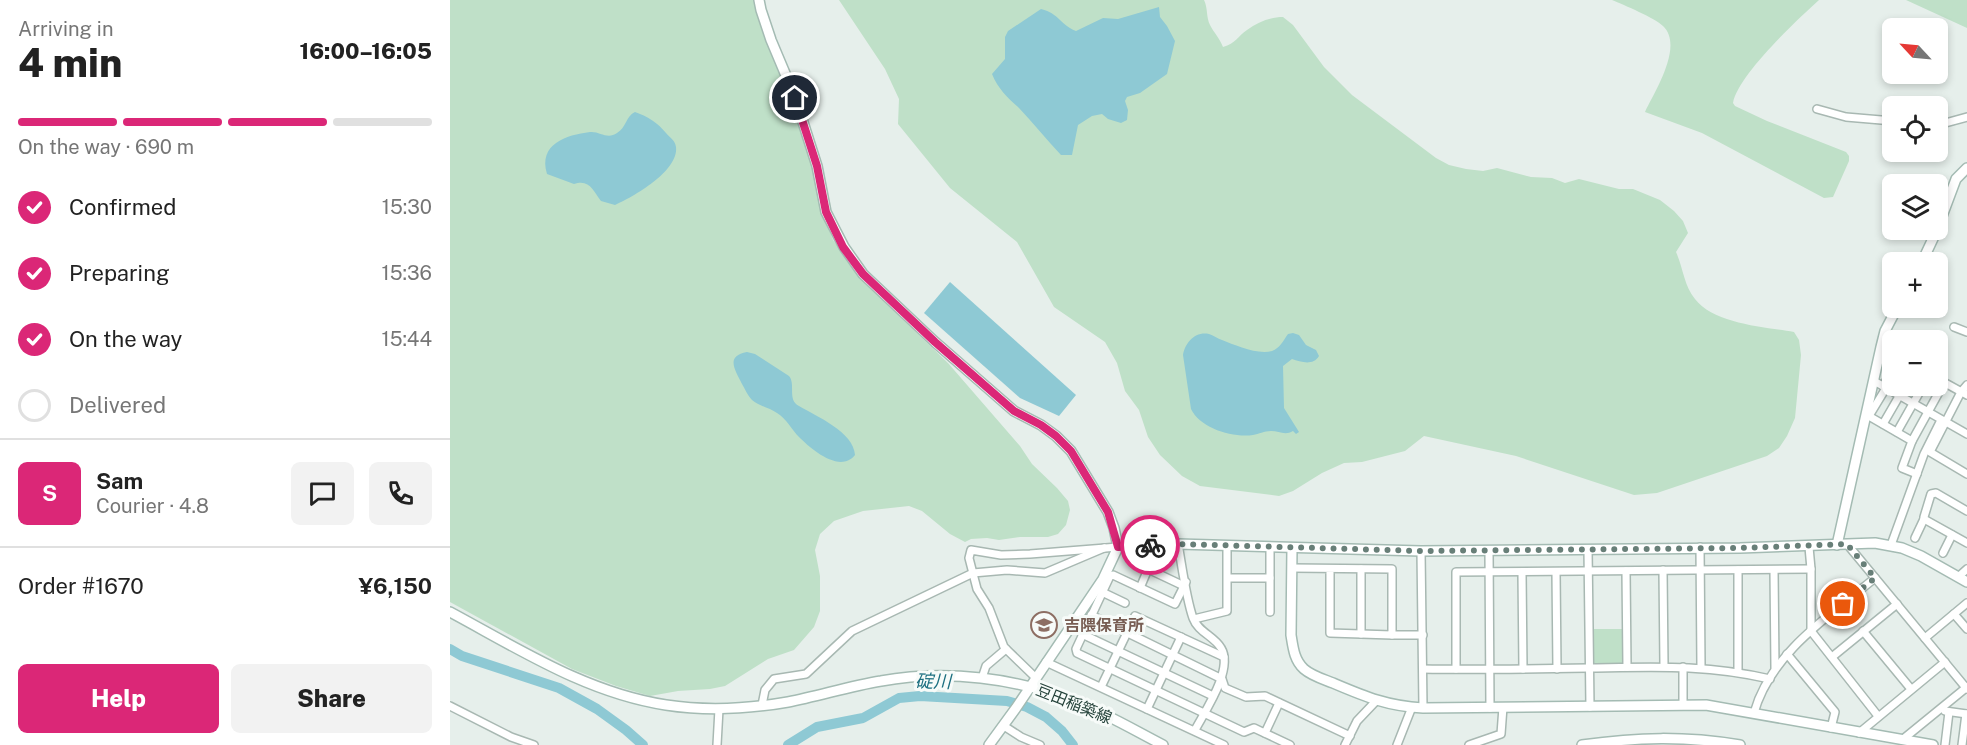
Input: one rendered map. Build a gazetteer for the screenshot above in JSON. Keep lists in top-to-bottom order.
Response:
{
  "streets": {
    "street": ["豆田稲築線"]
  },
  "water": ["碇川"],
  "places": {
    "school or university": ["吉隈保育所"]
  },
  "north": "top left",
  "page": {
    "heading": ["4 min", "Arriving in", "16:00–16:05"],
    "panel": [
      "Sam",
      "Courier · 4.8",
      "Order #1670",
      "¥6,150"
    ],
    "map_buttons": ["+", "−"],
    "bar": "On the way · 690 m",
    "list": [
      ["Confirmed", "15:30"],
      ["Preparing", "15:36"],
      ["On the way", "15:44"],
      "Delivered"
    ],
    "round": "S",
    "buttons": ["Help", "Share"]
  }
}
